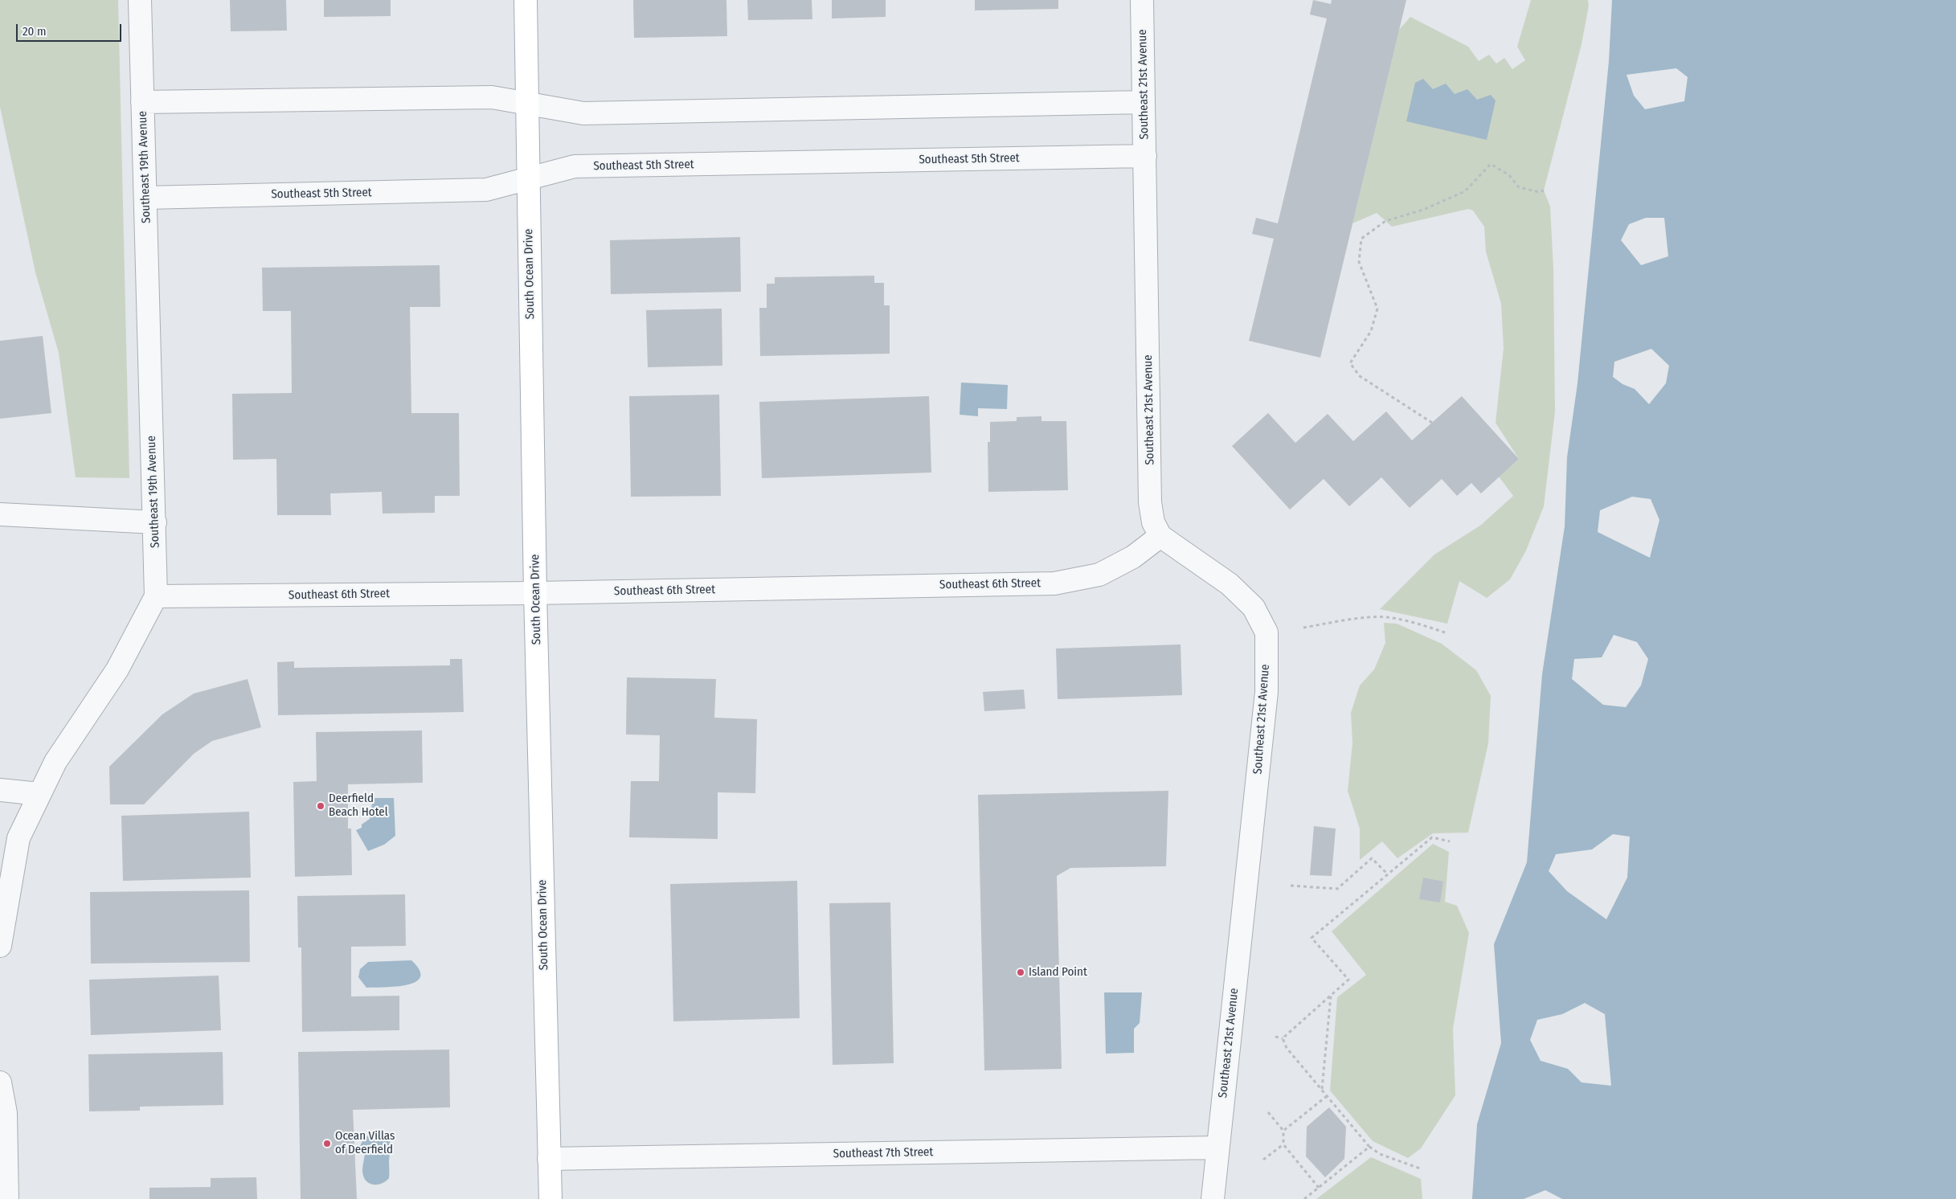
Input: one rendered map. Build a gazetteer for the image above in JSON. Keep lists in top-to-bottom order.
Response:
{
  "streets": {
    "main road": ["South Ocean Drive"],
    "street": [
      "Southeast 21st Avenue",
      "Southeast 5th Street",
      "Southeast 19th Avenue",
      "Southeast 6th Street",
      "Southeast 7th Street"
    ]
  },
  "crossings": [
    ["Southeast 21st Avenue", "Southeast 5th Street"],
    ["Southeast 21st Avenue", "Southeast 6th Street"],
    ["Southeast 21st Avenue", "Southeast 7th Street"],
    ["Southeast 5th Street", "Southeast 19th Avenue"],
    ["Southeast 5th Street", "South Ocean Drive"],
    ["Southeast 19th Avenue", "Southeast 6th Street"],
    ["South Ocean Drive", "Southeast 6th Street"],
    ["South Ocean Drive", "Southeast 7th Street"]
  ],
  "places": ["Deerfield Beach Hotel", "Island Point", "Ocean Villas of Deerfield"],
  "scale_bar": "20 m"
}
